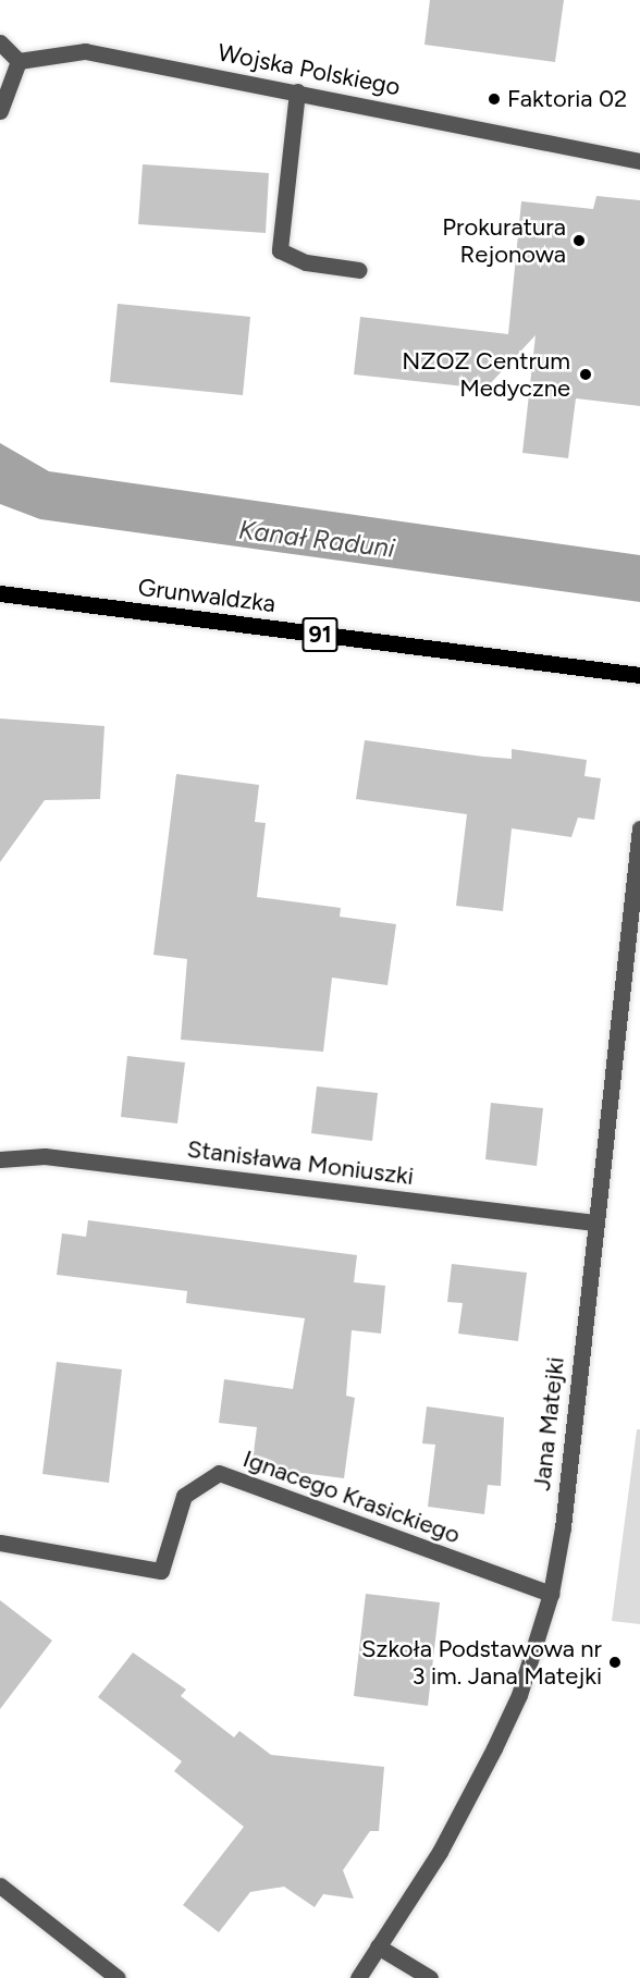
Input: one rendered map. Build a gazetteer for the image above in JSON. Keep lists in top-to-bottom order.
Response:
{
  "streets": {
    "main road": ["Grunwaldzka", "91"],
    "street": [
      "Wojska Polskiego",
      "Stanisława Moniuszki",
      "Jana Matejki",
      "Ignacego Krasickiego"
    ]
  },
  "crossings": [
    ["Stanisława Moniuszki", "Jana Matejki"],
    ["Jana Matejki", "Ignacego Krasickiego"]
  ],
  "water": ["Kanał Raduni"],
  "places": [
    "Faktoria 02",
    "Prokuratura Rejonowa",
    "NZOZ Centrum Medyczne",
    "Szkoła Podstawowa nr 3 im. Jana Matejki"
  ]
}
